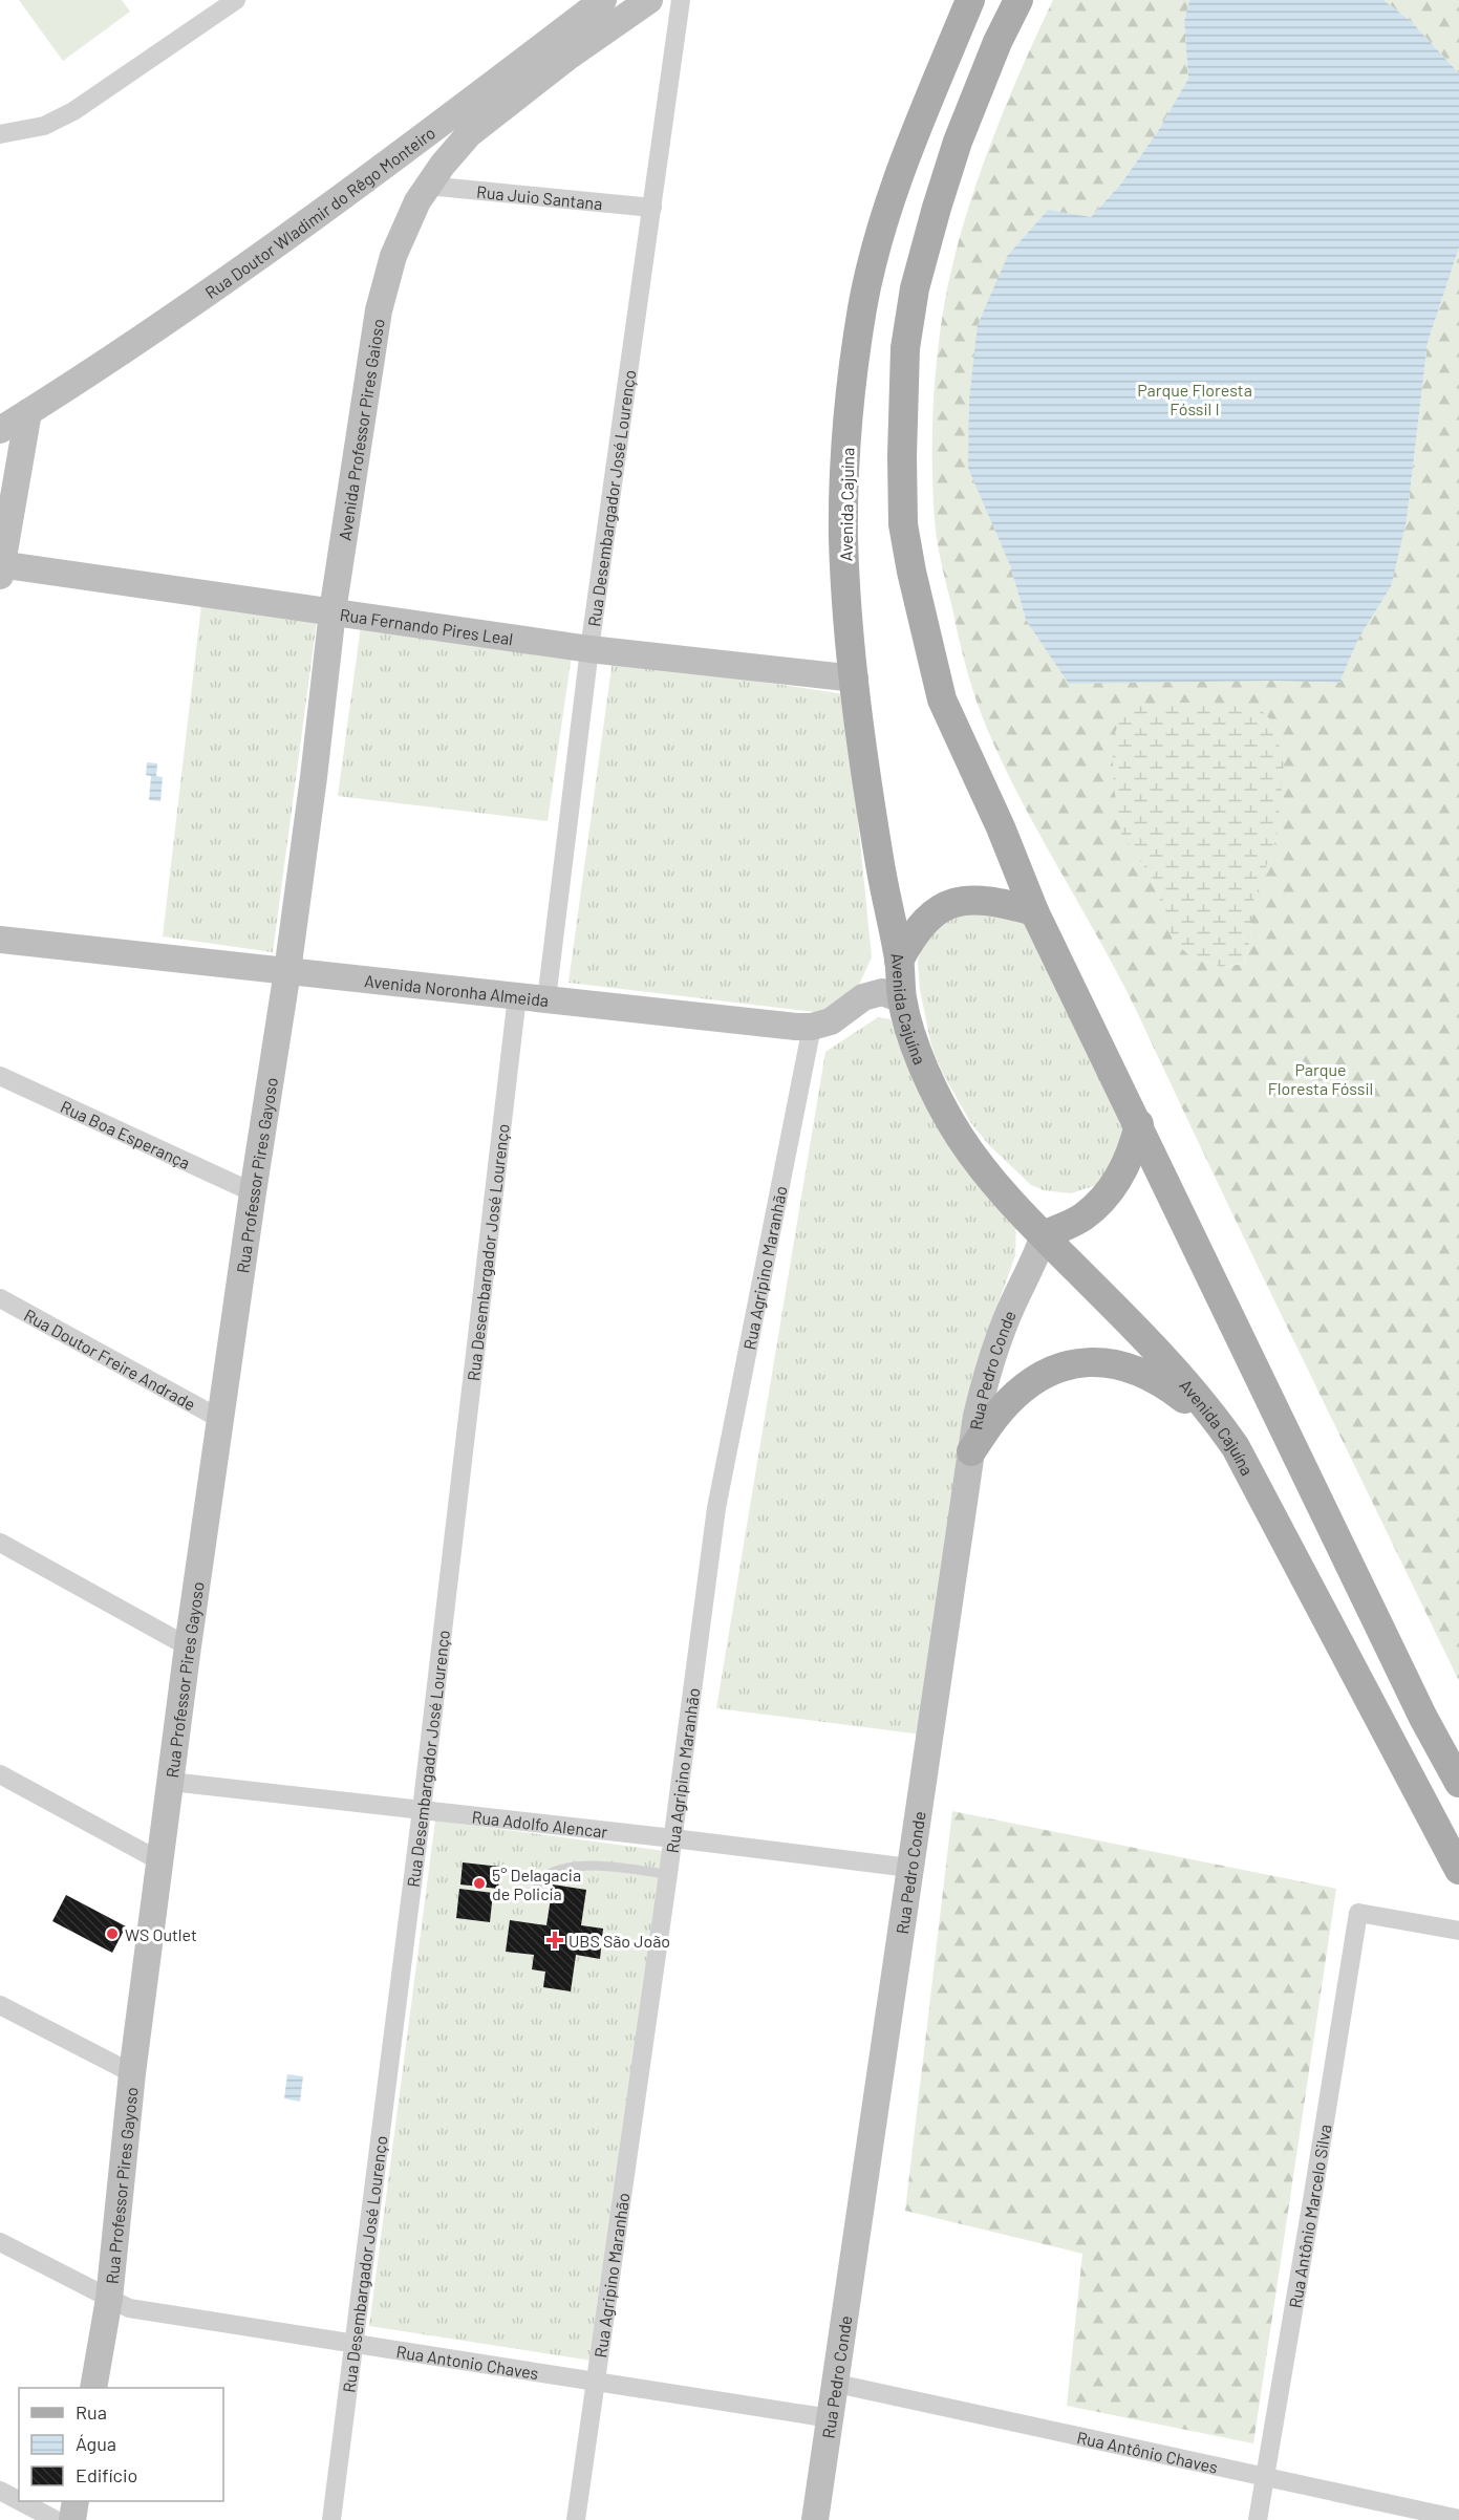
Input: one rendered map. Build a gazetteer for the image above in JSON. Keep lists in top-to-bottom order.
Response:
{
  "streets": {
    "main road": [
      "Rua Doutor Wladimir do Rêgo Monteiro",
      "Avenida Professor Pires Gaioso",
      "Avenida Cajuína",
      "Rua Fernando Pires Leal",
      "Avenida Noronha Almeida",
      "Rua Professor Pires Gayoso",
      "Rua Pedro Conde"
    ],
    "street": [
      "Rua Juio Santana",
      "Rua Desembargador José Lourenço",
      "Rua Boa Esperança",
      "Rua Agripino Maranhão",
      "Rua Doutor Freire Andrade",
      "Rua Adolfo Alencar",
      "Rua Antônio Marcelo Silva",
      "Rua Antonio Chaves",
      "Rua Antônio Chaves"
    ]
  },
  "crossings": [
    ["Rua Juio Santana", "Avenida Professor Pires Gaioso"],
    ["Rua Juio Santana", "Rua Desembargador José Lourenço"],
    ["Avenida Professor Pires Gaioso", "Rua Fernando Pires Leal"],
    ["Avenida Professor Pires Gaioso", "Avenida Noronha Almeida"],
    ["Avenida Professor Pires Gaioso", "Rua Professor Pires Gayoso"],
    ["Rua Desembargador José Lourenço", "Rua Fernando Pires Leal"],
    ["Rua Desembargador José Lourenço", "Avenida Noronha Almeida"],
    ["Rua Desembargador José Lourenço", "Rua Adolfo Alencar"],
    ["Rua Desembargador José Lourenço", "Rua Antonio Chaves"],
    ["Avenida Cajuína", "Rua Fernando Pires Leal"],
    ["Avenida Cajuína", "Avenida Noronha Almeida"],
    ["Avenida Cajuína", "Rua Pedro Conde"],
    ["Avenida Noronha Almeida", "Rua Professor Pires Gayoso"],
    ["Avenida Noronha Almeida", "Rua Agripino Maranhão"],
    ["Rua Boa Esperança", "Rua Professor Pires Gayoso"],
    ["Rua Professor Pires Gayoso", "Rua Doutor Freire Andrade"],
    ["Rua Professor Pires Gayoso", "Rua Adolfo Alencar"],
    ["Rua Professor Pires Gayoso", "Rua Antonio Chaves"],
    ["Rua Agripino Maranhão", "Rua Adolfo Alencar"],
    ["Rua Agripino Maranhão", "Rua Antonio Chaves"],
    ["Rua Pedro Conde", "Rua Adolfo Alencar"],
    ["Rua Pedro Conde", "Rua Antonio Chaves"],
    ["Rua Pedro Conde", "Rua Antônio Chaves"],
    ["Rua Antônio Marcelo Silva", "Rua Antônio Chaves"]
  ],
  "parks": ["Parque Floresta Fóssil I", "Parque Floresta Fóssil"],
  "places": {
    "other": ["5° Delagacia de Policia", "WS Outlet"],
    "health": ["UBS São João"]
  },
  "legend": ["Rua", "Água", "Edifício"]
}
